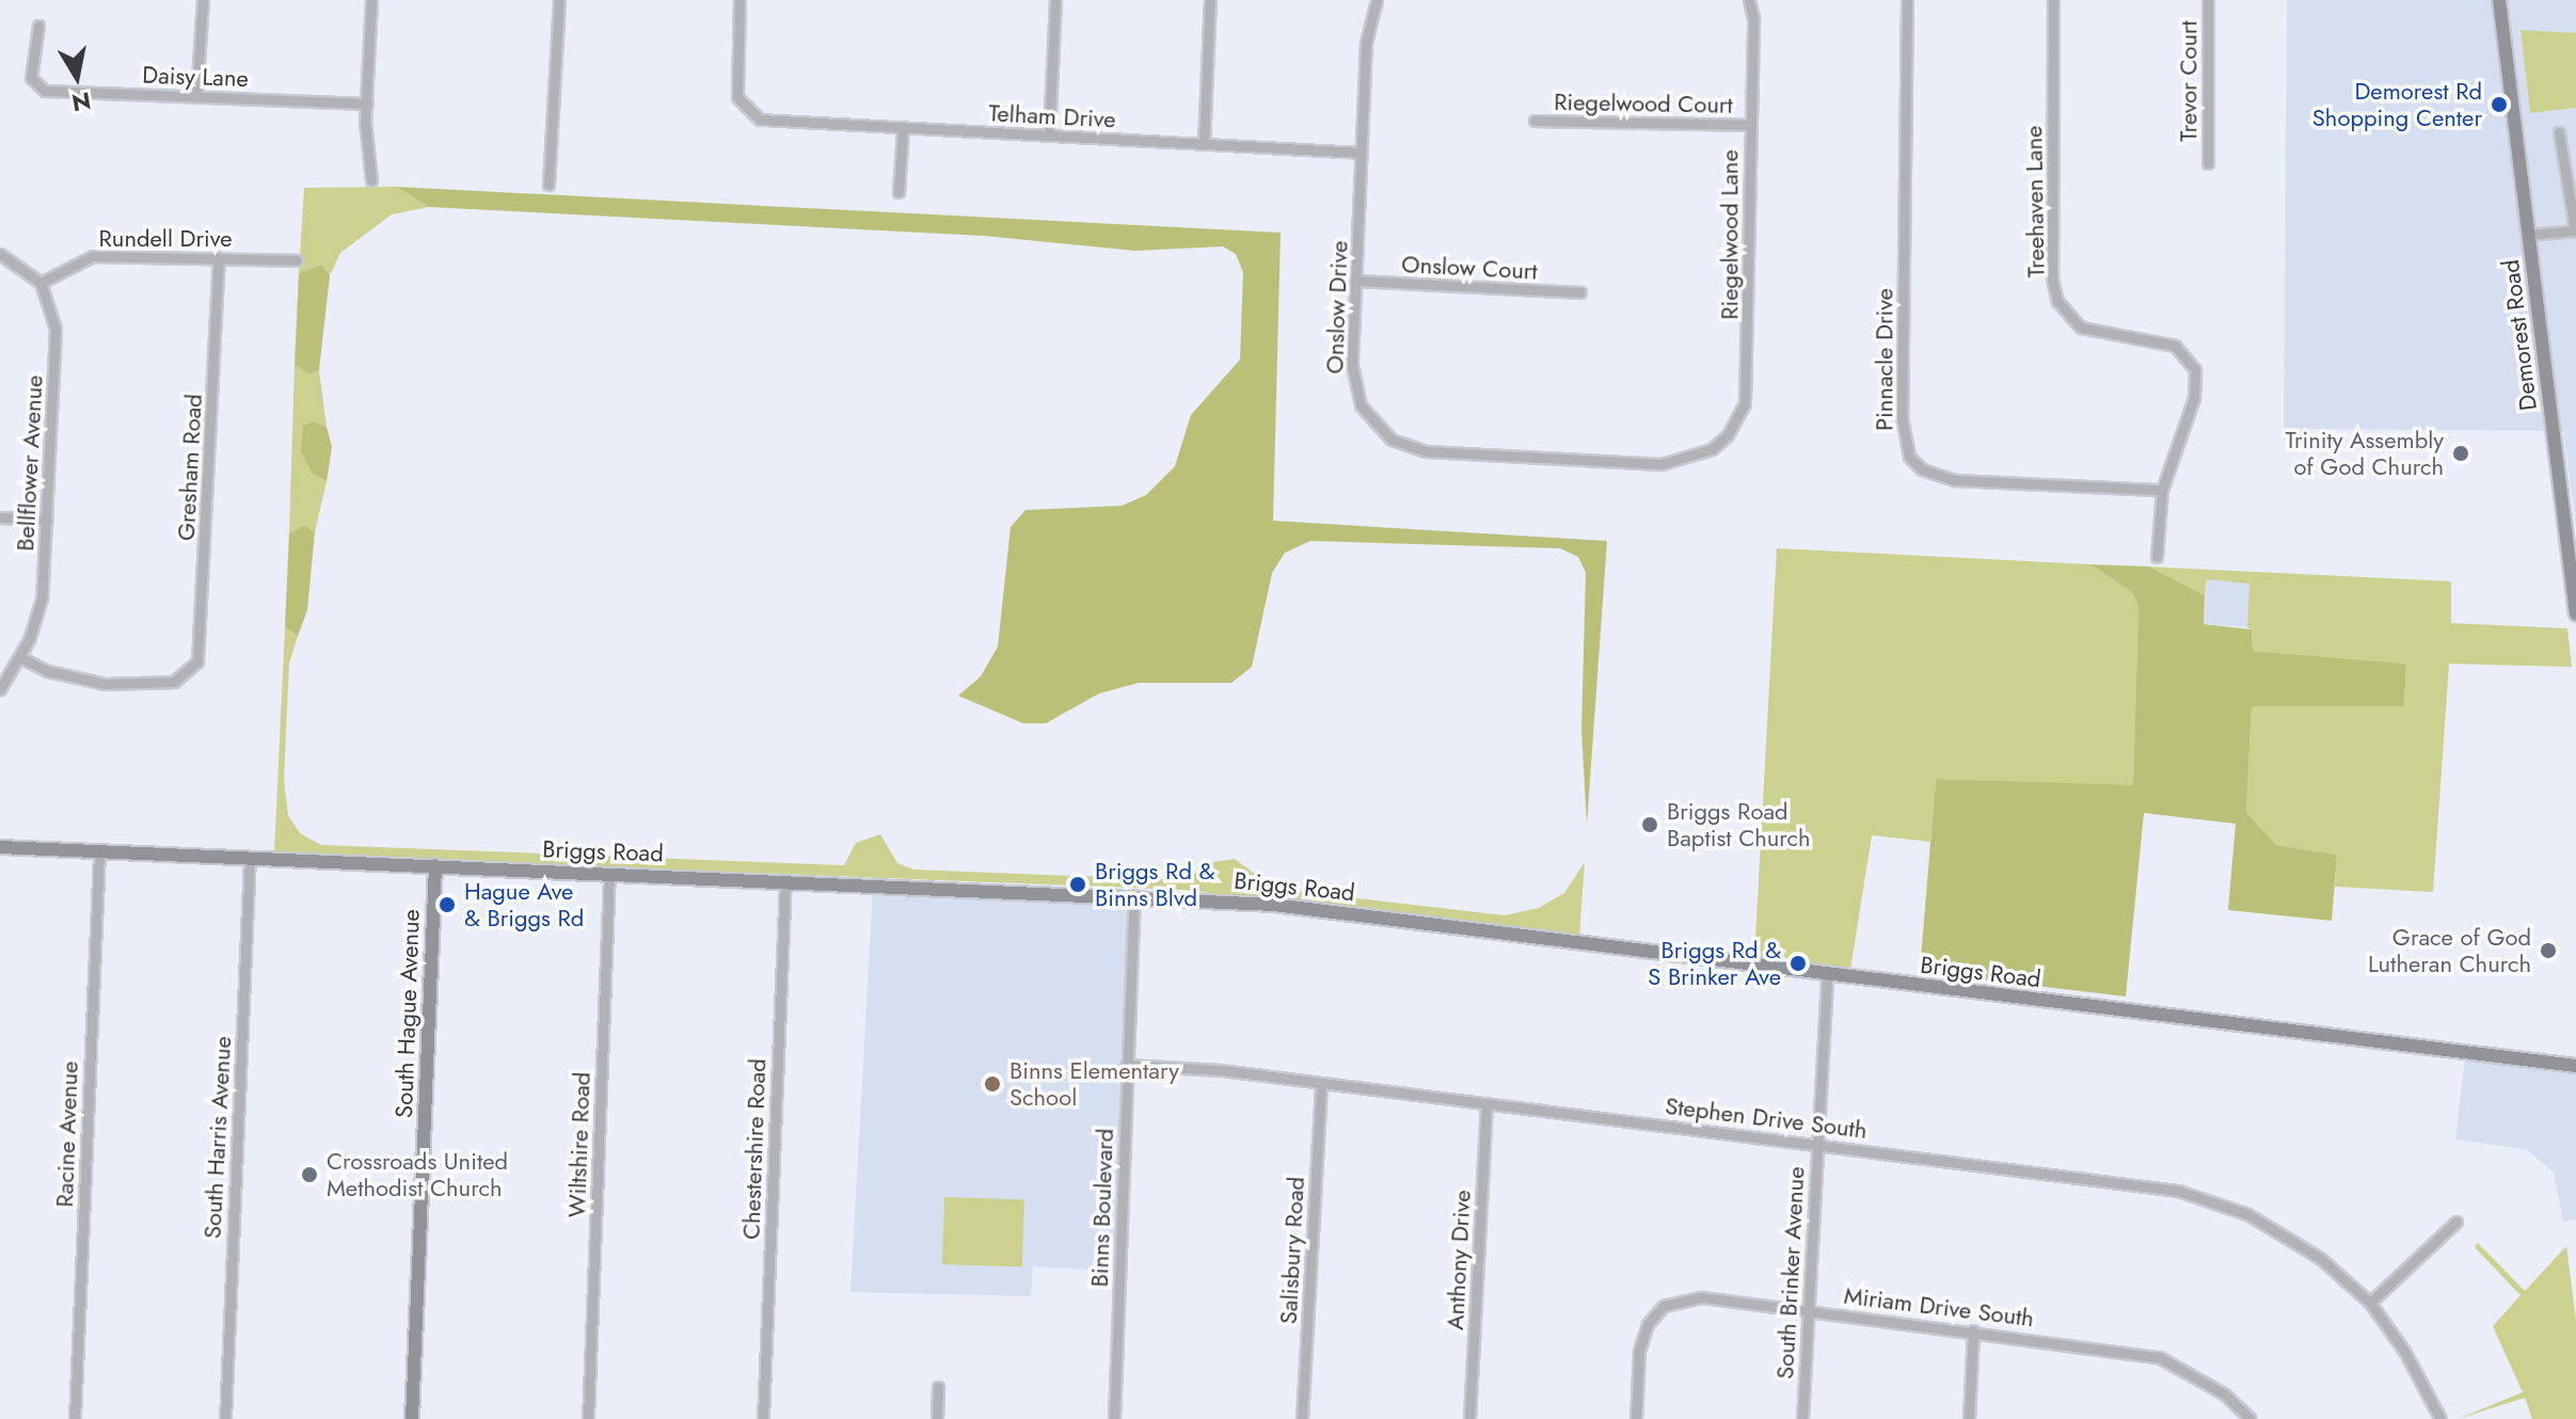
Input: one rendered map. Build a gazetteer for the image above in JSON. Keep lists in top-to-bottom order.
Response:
{
  "streets": {
    "street": [
      "Daisy Lane",
      "Trevor Court",
      "Riegelwood Court",
      "Telham Drive",
      "Treehaven Lane",
      "Riegelwood Lane",
      "Rundell Drive",
      "Onslow Court",
      "Onslow Drive",
      "Demorest Road",
      "Pinnacle Drive",
      "Bellflower Avenue",
      "Gresham Road",
      "Briggs Road",
      "South Hague Avenue",
      "Stephen Drive South",
      "Racine Avenue",
      "South Harris Avenue",
      "Wiltshire Road",
      "Chestershire Road",
      "Binns Boulevard",
      "Salisbury Road",
      "Anthony Drive",
      "South Brinker Avenue",
      "Miriam Drive South"
    ]
  },
  "crossings": [
    ["Riegelwood Court", "Riegelwood Lane"],
    ["Telham Drive", "Onslow Drive"],
    ["Treehaven Lane", "Pinnacle Drive"],
    ["Riegelwood Lane", "Onslow Drive"],
    ["Rundell Drive", "Bellflower Avenue"],
    ["Rundell Drive", "Gresham Road"],
    ["Onslow Court", "Onslow Drive"],
    ["Bellflower Avenue", "Gresham Road"],
    ["Briggs Road", "South Hague Avenue"],
    ["Briggs Road", "Racine Avenue"],
    ["Briggs Road", "South Harris Avenue"],
    ["Briggs Road", "Wiltshire Road"],
    ["Briggs Road", "Chestershire Road"],
    ["Briggs Road", "Binns Boulevard"],
    ["Briggs Road", "South Brinker Avenue"],
    ["Stephen Drive South", "Binns Boulevard"],
    ["Stephen Drive South", "Salisbury Road"],
    ["Stephen Drive South", "Anthony Drive"],
    ["Stephen Drive South", "South Brinker Avenue"],
    ["South Brinker Avenue", "Miriam Drive South"]
  ],
  "places": [
    "Demorest Rd Shopping Center",
    "Trinity Assembly of God Church",
    "Briggs Road Baptist Church",
    "Briggs Rd & Binns Blvd",
    "Hague Ave & Briggs Rd",
    "Grace of God Lutheran Church",
    "Briggs Rd & S Brinker Ave",
    "Binns Elementary School",
    "Crossroads United Methodist Church"
  ],
  "north": "bottom"
}
